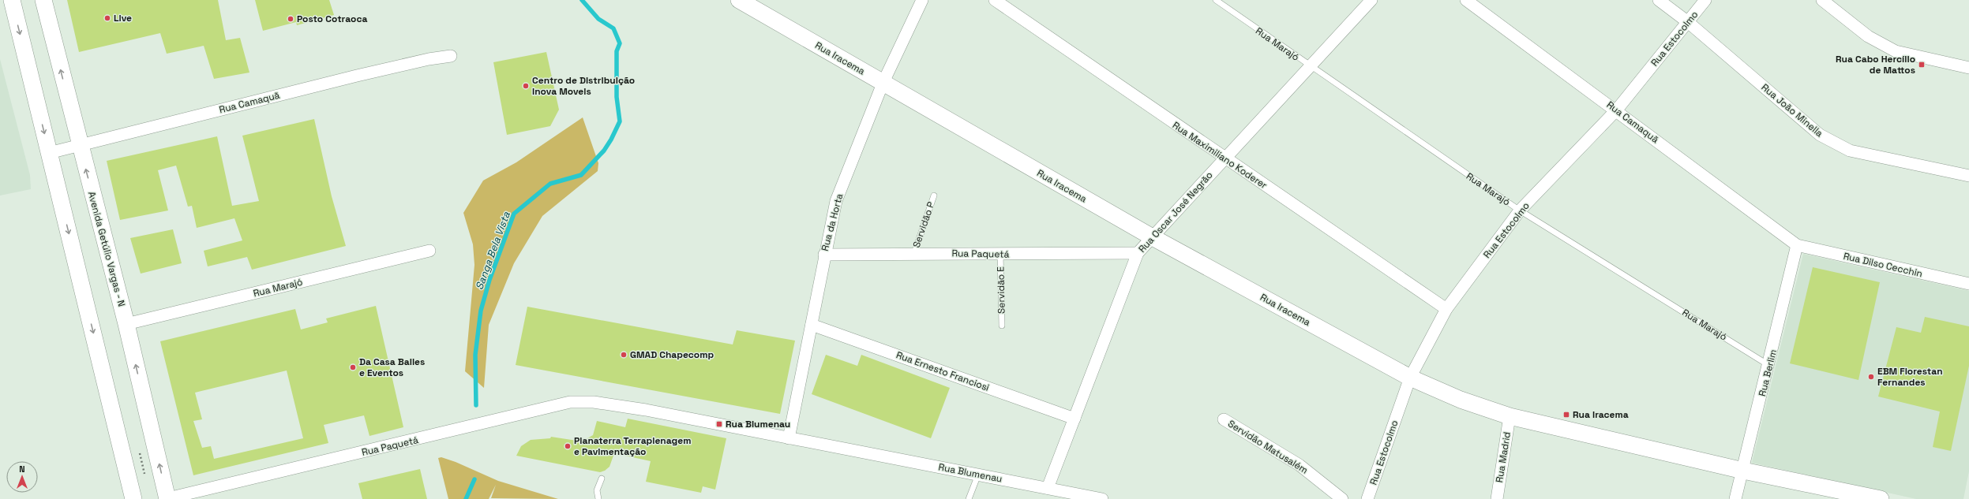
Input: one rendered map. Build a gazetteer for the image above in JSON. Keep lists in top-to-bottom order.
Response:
{
  "streets": {
    "street": [
      "Rua Estocolmo",
      "Rua Marajó",
      "Rua Iracema",
      "Rua Camaquã",
      "Rua João Minella",
      "Rua Maximiliano Koderer",
      "Rua Oscar José Negrão",
      "Rua da Horta",
      "Avenida Getúlio Vargas - N",
      "Rua Paquetá",
      "Rua Dilso Cecchin",
      "Rua Ernesto Franciosi",
      "Rua Berlim",
      "Servidão Matusalém",
      "Rua Madrid",
      "Rua Blumenau"
    ],
    "lane": ["Servidão P", "Servidão E"]
  },
  "crossings": [
    ["Rua Estocolmo", "Rua Marajó"],
    ["Rua Estocolmo", "Rua Iracema"],
    ["Rua Estocolmo", "Rua Camaquã"],
    ["Rua Estocolmo", "Rua João Minella"],
    ["Rua Estocolmo", "Rua Maximiliano Koderer"],
    ["Rua Marajó", "Rua Oscar José Negrão"],
    ["Rua Marajó", "Avenida Getúlio Vargas - N"],
    ["Rua Marajó", "Rua Berlim"],
    ["Rua Iracema", "Rua Oscar José Negrão"],
    ["Rua Iracema", "Rua da Horta"],
    ["Rua Iracema", "Rua Berlim"],
    ["Rua Iracema", "Rua Madrid"],
    ["Rua Camaquã", "Avenida Getúlio Vargas - N"],
    ["Rua Camaquã", "Rua Dilso Cecchin"],
    ["Rua Camaquã", "Rua Berlim"],
    ["Rua Maximiliano Koderer", "Rua Oscar José Negrão"],
    ["Rua Oscar José Negrão", "Rua Paquetá"],
    ["Rua Oscar José Negrão", "Rua Ernesto Franciosi"],
    ["Rua Oscar José Negrão", "Rua Blumenau"],
    ["Rua da Horta", "Rua Paquetá"],
    ["Rua da Horta", "Rua Ernesto Franciosi"],
    ["Rua da Horta", "Rua Blumenau"],
    ["Servidão P", "Rua Paquetá"],
    ["Avenida Getúlio Vargas - N", "Rua Paquetá"],
    ["Rua Paquetá", "Servidão E"],
    ["Rua Paquetá", "Rua Blumenau"],
    ["Rua Dilso Cecchin", "Rua Berlim"]
  ],
  "water": ["Sanga Bela Vista"],
  "places": {
    "other": [
      "Live",
      "Posto Cotraoca",
      "Centro de Distribuição Inova Moveis",
      "GMAD Chapecomp",
      "Da Casa Bailes e Eventos",
      "EBM Florestan Fernandes",
      "Planaterra Terraplenagem e Pavimentação"
    ],
    "transit": ["Rua Cabo Hercílio de Mattos", "Rua Iracema", "Rua Blumenau"]
  },
  "north": "top"
}
